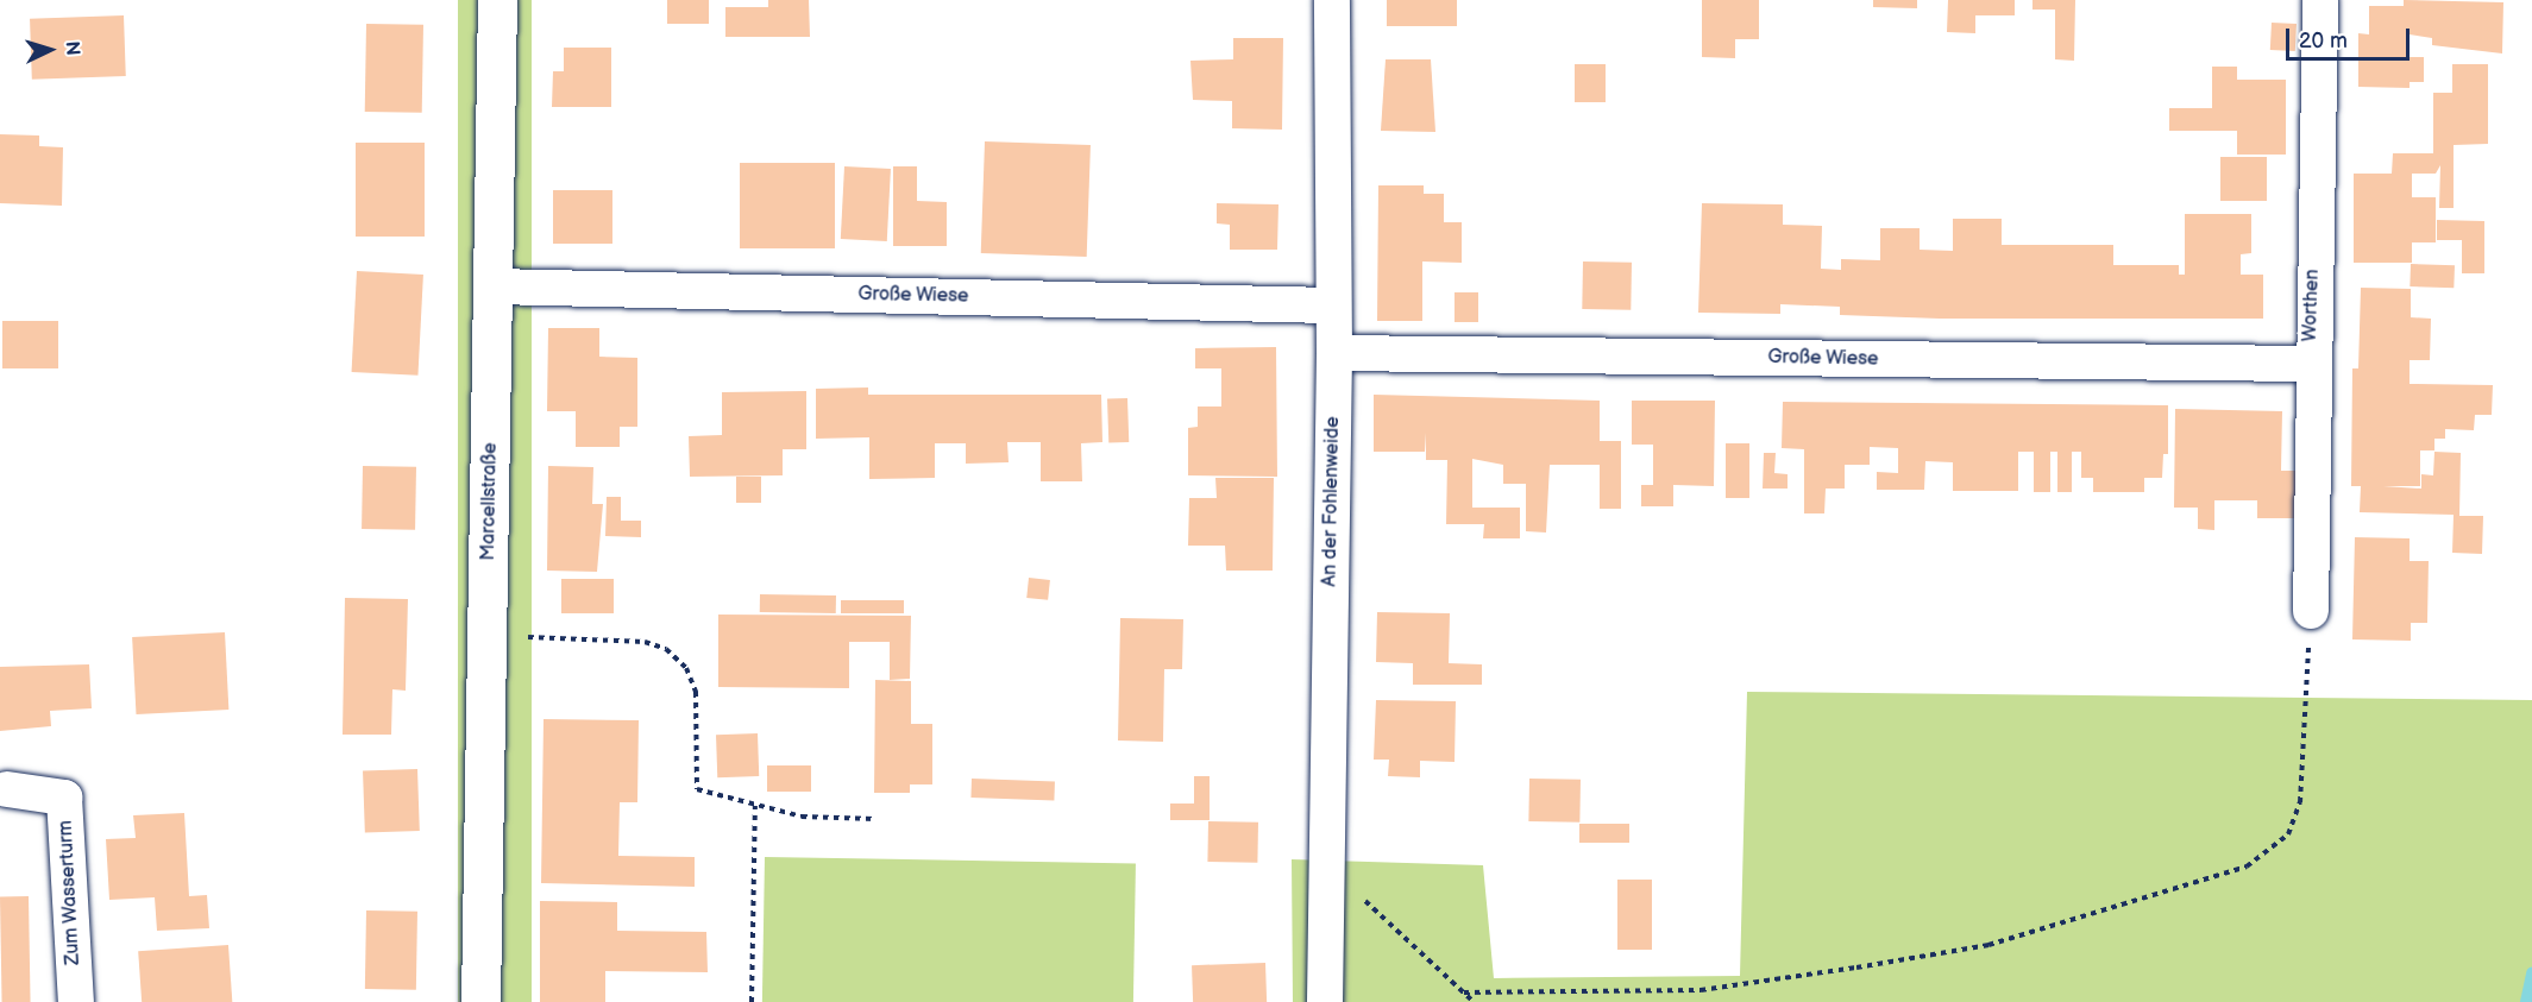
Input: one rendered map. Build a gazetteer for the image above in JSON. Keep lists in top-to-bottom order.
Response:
{
  "streets": {
    "street": [
      "Große Wiese",
      "Worthen",
      "Marcellstraße",
      "An der Fohlenweide",
      "Zum Wasserturm"
    ]
  },
  "crossings": [
    ["Große Wiese", "Worthen"],
    ["Große Wiese", "Marcellstraße"],
    ["Große Wiese", "An der Fohlenweide"]
  ],
  "scale_bar": "20 m",
  "north": "right"
}
